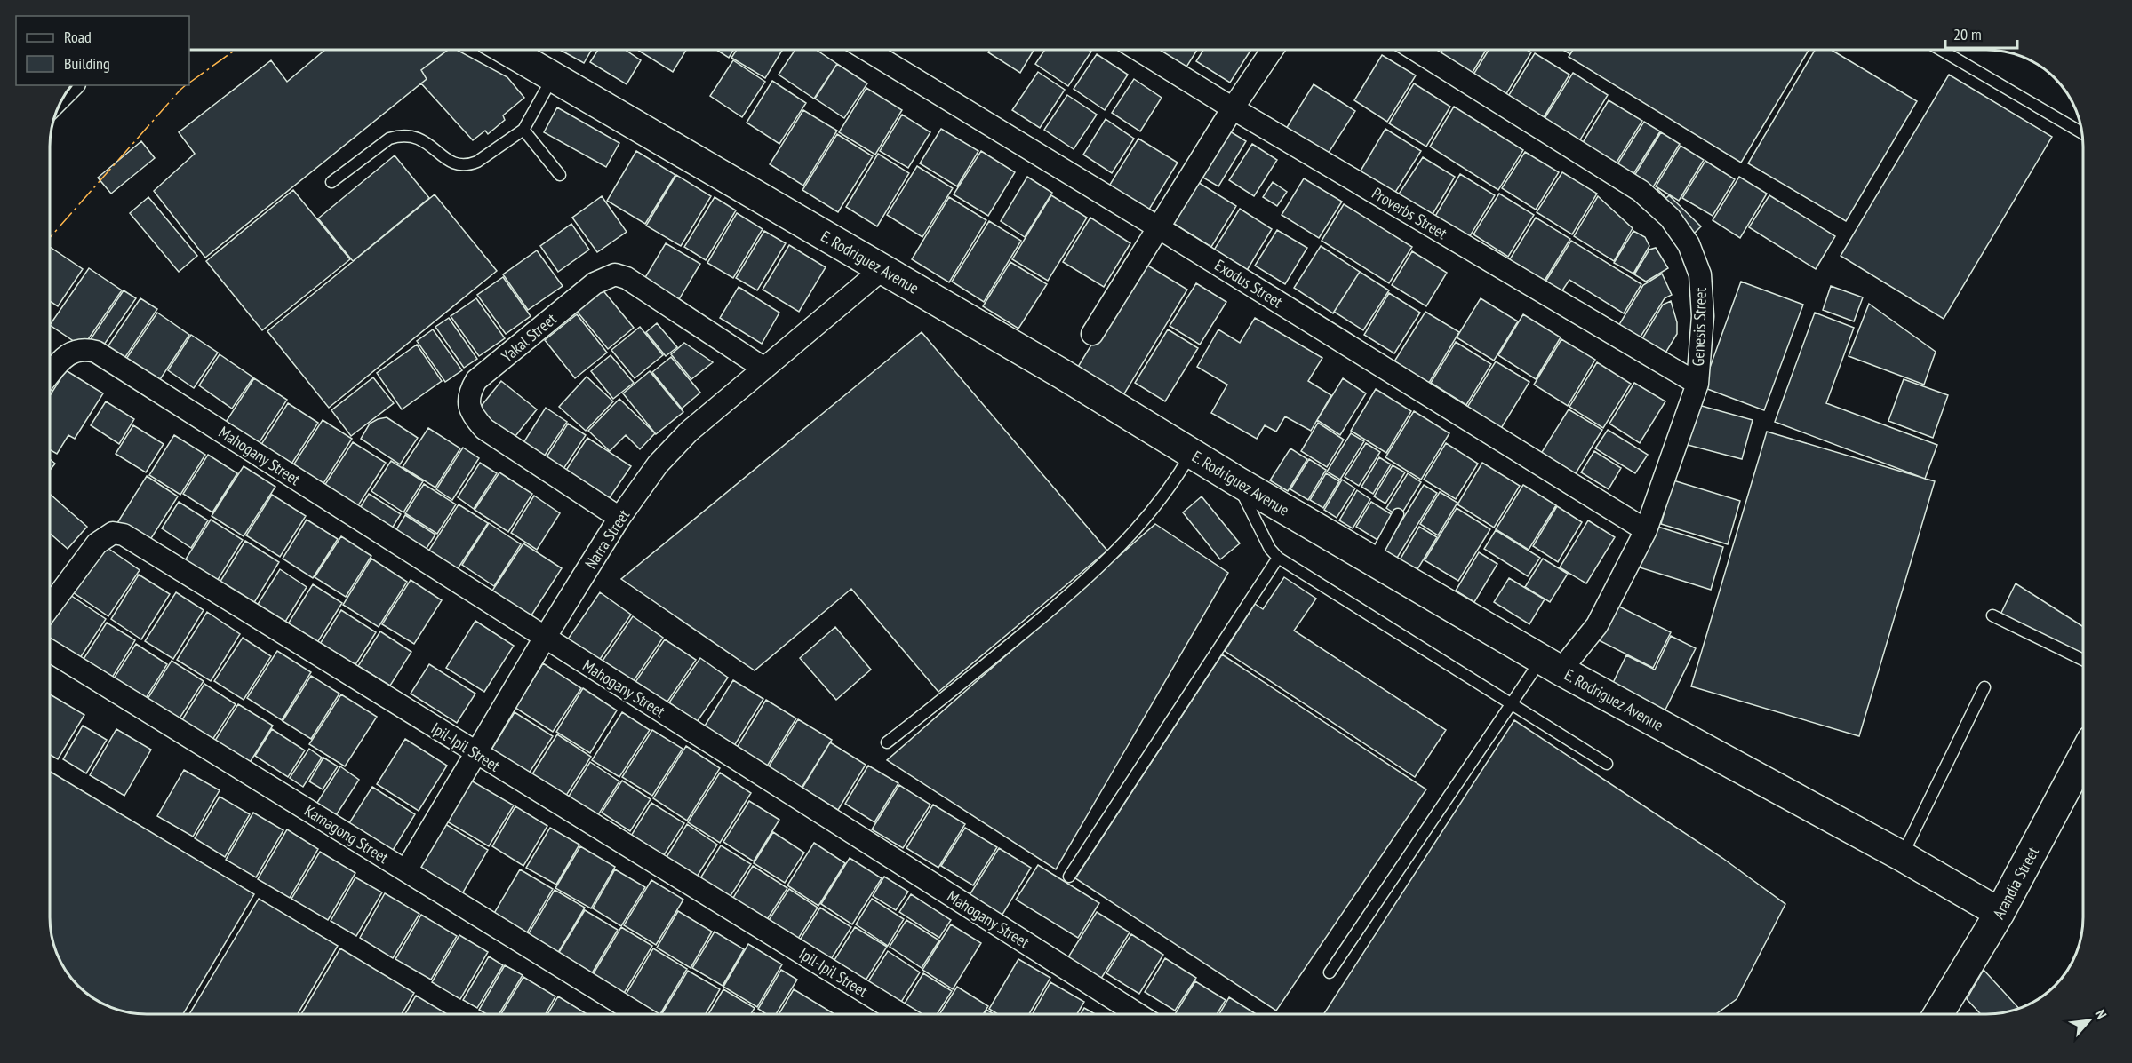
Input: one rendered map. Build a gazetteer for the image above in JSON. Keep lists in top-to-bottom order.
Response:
{
  "streets": {
    "street": [
      "Proverbs Street",
      "E. Rodriguez Avenue",
      "Exodus Street",
      "Genesis Street",
      "Yakal Street",
      "Mahogany Street",
      "Narra Street",
      "Ipil-Ipil Street",
      "Kamagong Street",
      "Arandia Street"
    ]
  },
  "crossings": [
    ["Proverbs Street", "Genesis Street"],
    ["E. Rodriguez Avenue", "Genesis Street"],
    ["E. Rodriguez Avenue", "Narra Street"],
    ["E. Rodriguez Avenue", "Arandia Street"],
    ["Exodus Street", "Genesis Street"],
    ["Yakal Street", "Narra Street"],
    ["Mahogany Street", "Narra Street"],
    ["Narra Street", "Ipil-Ipil Street"],
    ["Narra Street", "Kamagong Street"]
  ],
  "legend": ["Road", "Building"],
  "scale_bar": "20 m",
  "north": "top right"
}
